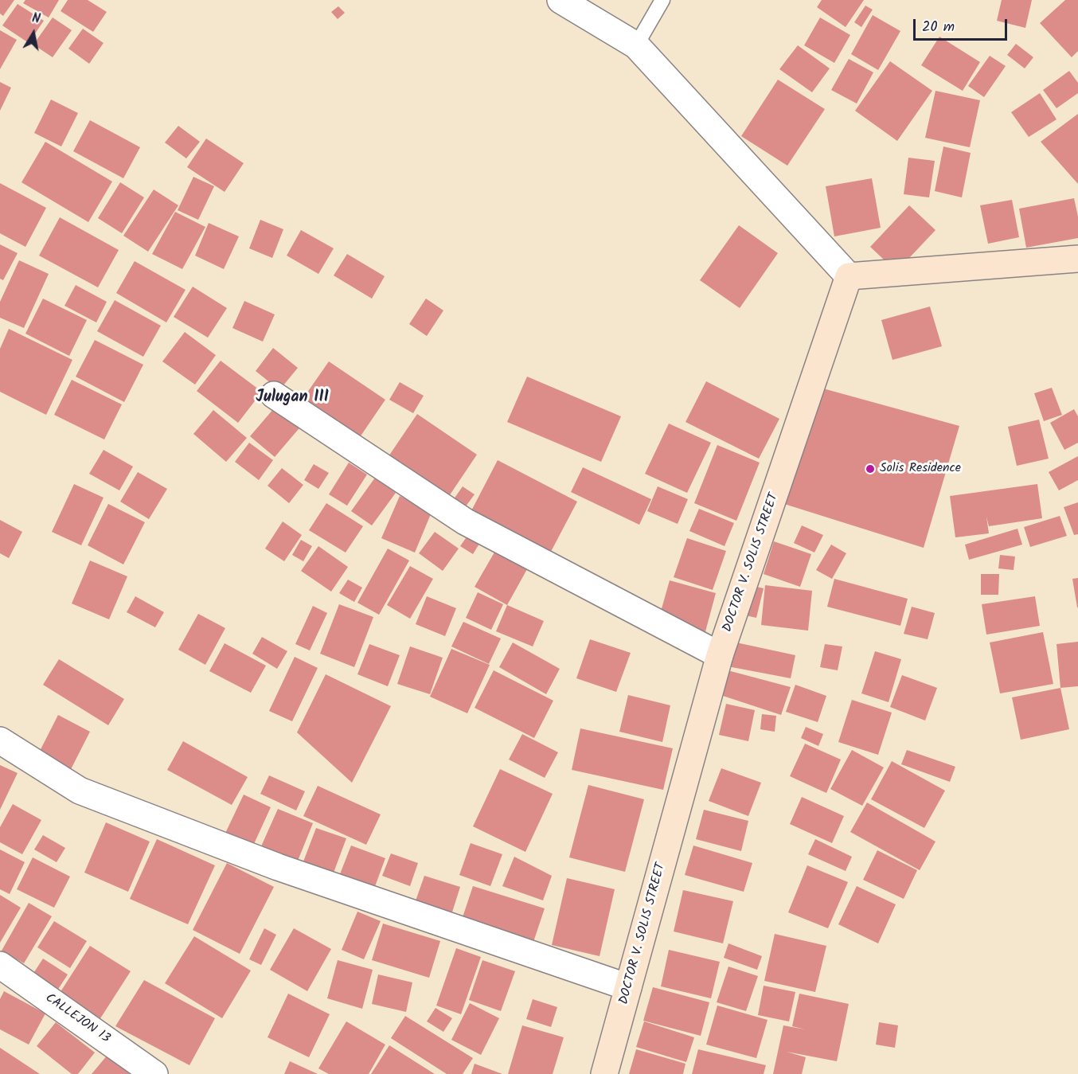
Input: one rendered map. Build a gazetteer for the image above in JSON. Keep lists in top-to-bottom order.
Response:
{
  "streets": {
    "street": ["DOCTOR V. SOLIS STREET", "CALLEJON 13"]
  },
  "districts": ["Julugan III"],
  "places": ["Solis Residence"],
  "scale_bar": "20 m",
  "north": "top"
}
